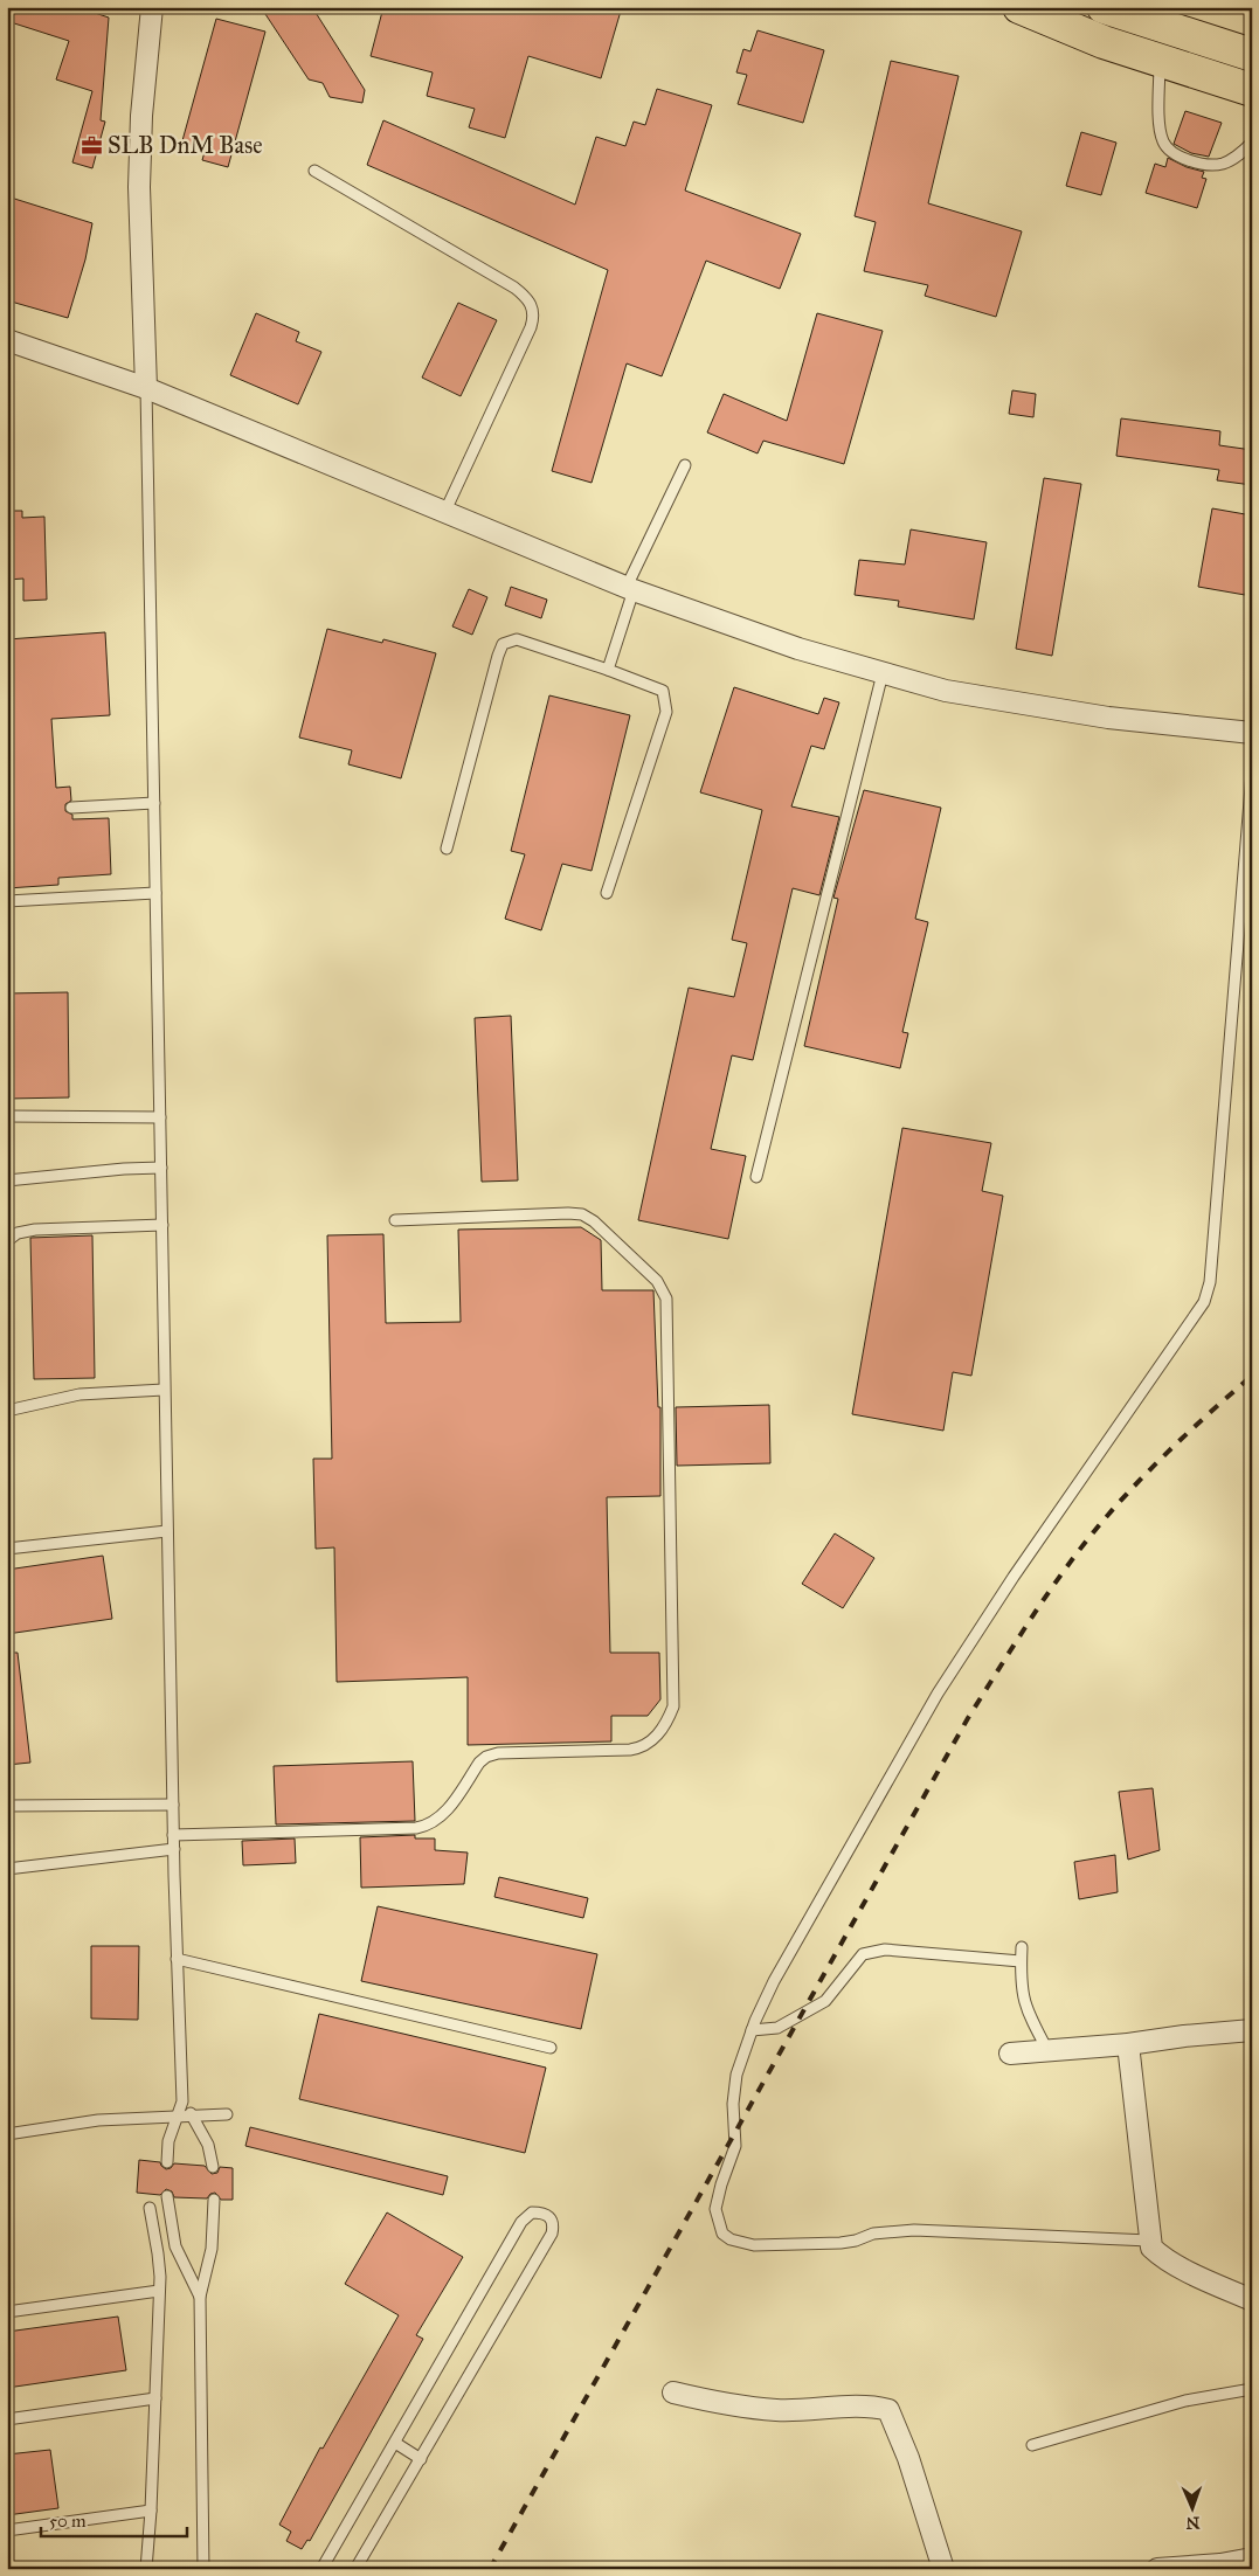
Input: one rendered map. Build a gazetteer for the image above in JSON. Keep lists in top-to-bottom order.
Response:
{
  "places": {
    "office": ["SLB DnM Base"]
  },
  "scale_bar": "50 m",
  "north": "bottom"
}
